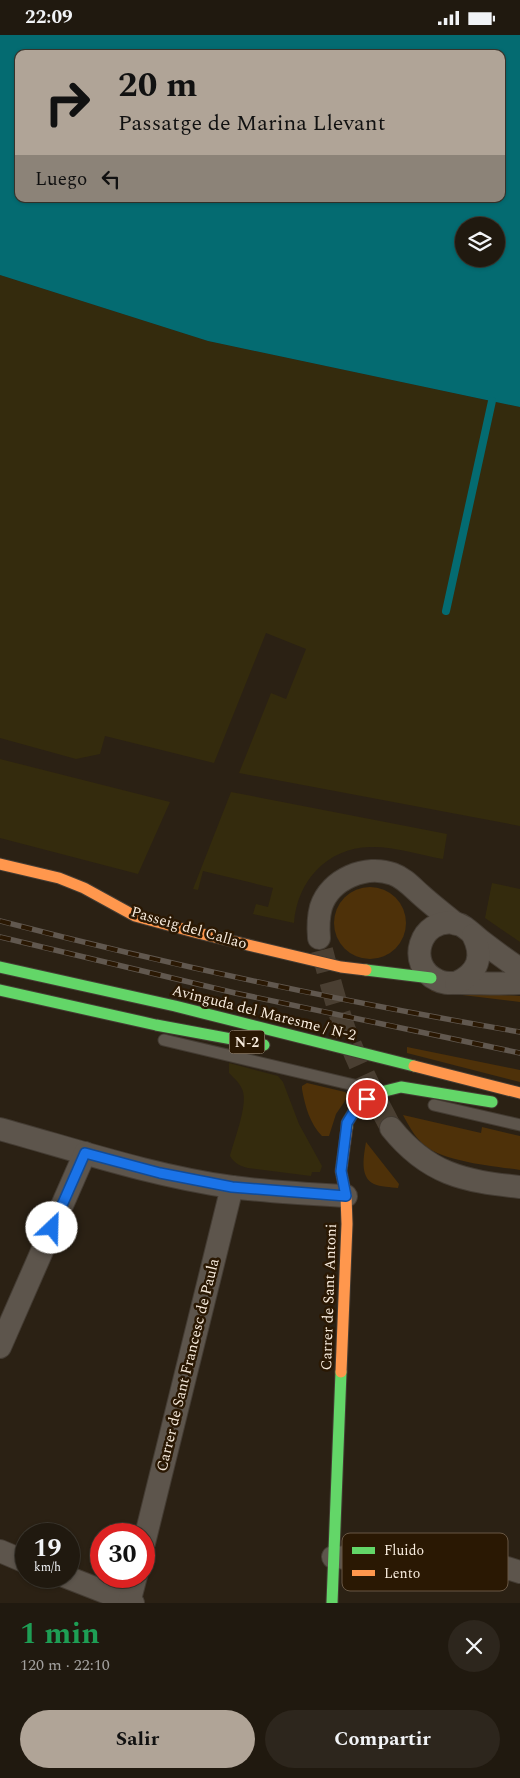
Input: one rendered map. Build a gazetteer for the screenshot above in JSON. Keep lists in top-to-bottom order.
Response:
{
  "streets": {
    "street": [
      "Passeig del Callao",
      "Avinguda del Maresme / N-2",
      "N-2",
      "Carrer de Sant Antoni",
      "Carrer de Sant Francesc de Paula"
    ]
  },
  "legend": ["Fluido", "Lento"],
  "page": {
    "status": "22:09",
    "turn": ["20 m", "Passatge de Marina Llevant"],
    "then": "Luego",
    "speed": "19 km/h",
    "limit": "30",
    "heading": ["1 min", "120 m · 22:10"],
    "buttons": ["Salir", "Compartir"]
  }
}
